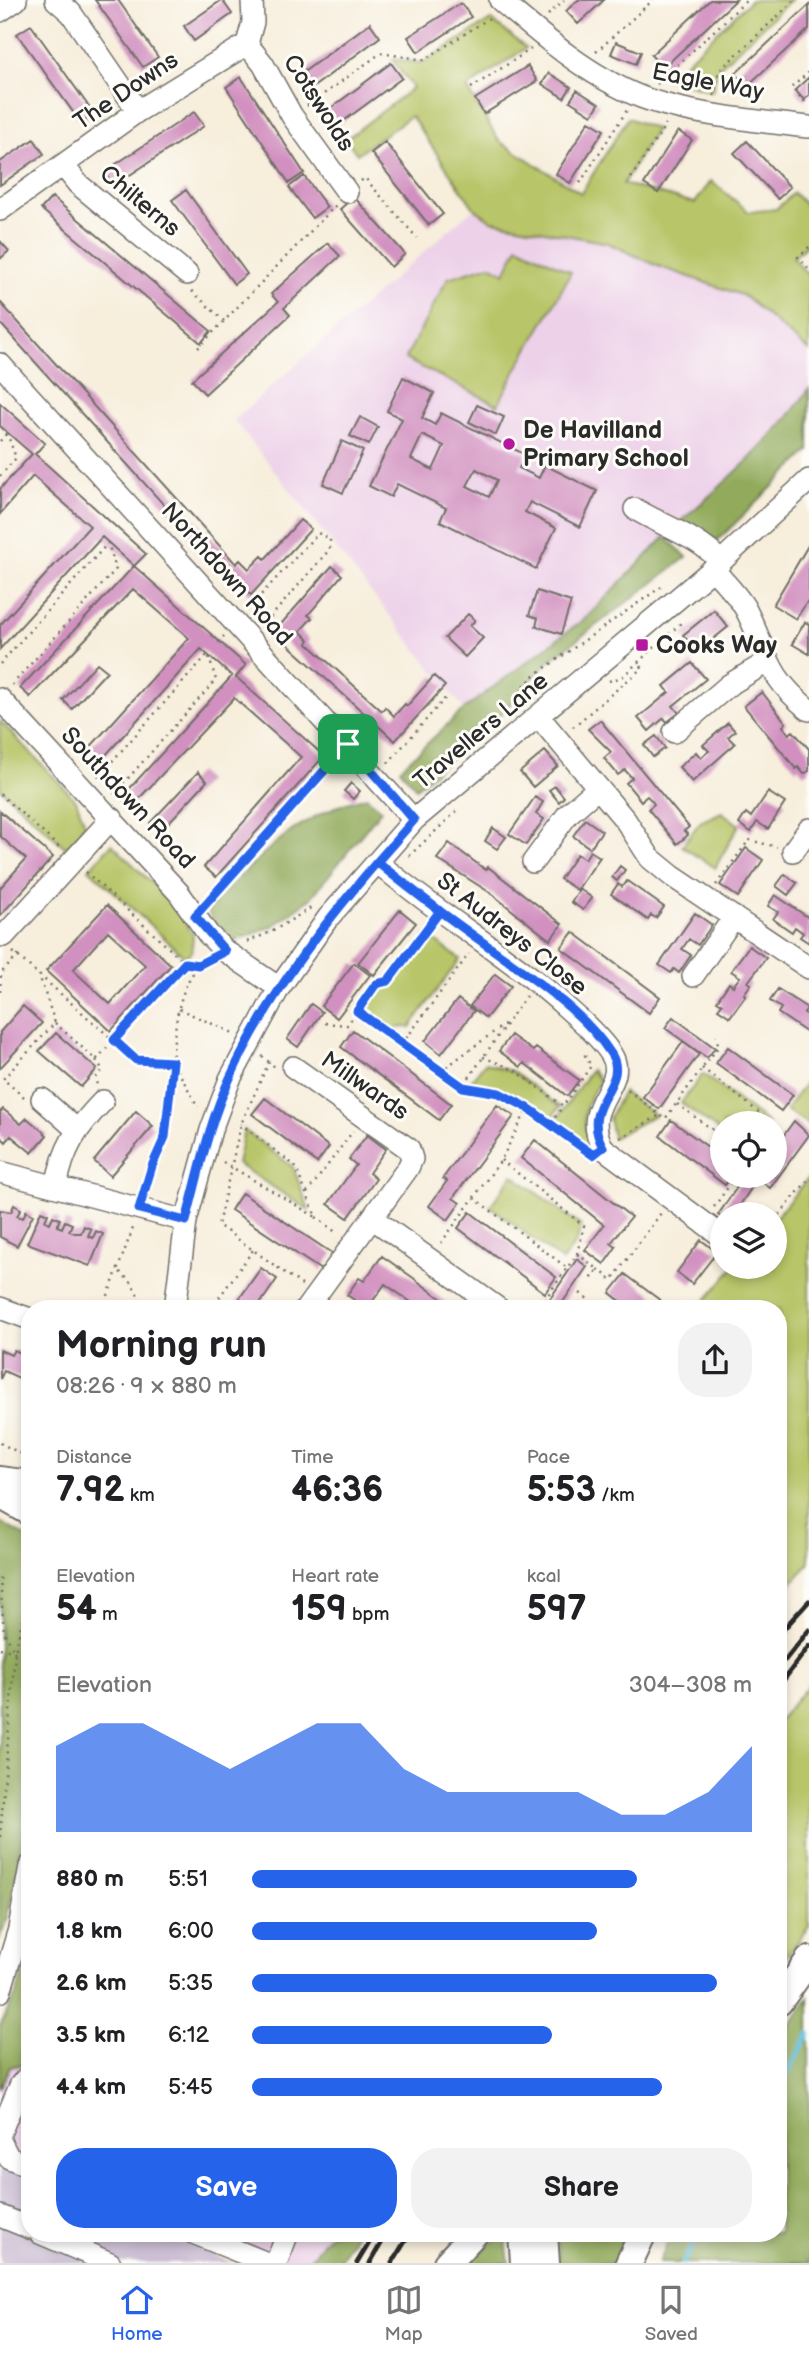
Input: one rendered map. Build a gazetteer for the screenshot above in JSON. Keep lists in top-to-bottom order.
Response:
{
  "streets": {
    "street": [
      "Eagle Way",
      "The Downs",
      "Cotswolds",
      "Chilterns",
      "Northdown Road",
      "Travellers Lane",
      "Southdown Road",
      "St Audreys Close",
      "Millwards"
    ]
  },
  "crossings": [
    ["The Downs", "Cotswolds"],
    ["The Downs", "Chilterns"],
    ["Northdown Road", "Travellers Lane"],
    ["Travellers Lane", "Southdown Road"],
    ["Travellers Lane", "St Audreys Close"]
  ],
  "places": {
    "other": ["De Havilland Primary School"],
    "transit": ["Cooks Way"]
  },
  "page": {
    "heading": ["Morning run", "08:26 · 9 × 880 m"],
    "stats": [
      ["Distance", "7.92 km"],
      ["Time", "46:36"],
      ["Pace", "5:53 /km"],
      ["Elevation", "54 m"],
      ["Heart rate", "159 bpm"],
      ["kcal", "597"]
    ],
    "chart": ["Elevation", "304–308 m"],
    "list": [
      {
        "name": "880 m",
        "note": "5:51"
      },
      {
        "name": "1.8 km",
        "note": "6:00"
      },
      {
        "name": "2.6 km",
        "note": "5:35"
      },
      {
        "name": "3.5 km",
        "note": "6:12"
      },
      {
        "name": "4.4 km",
        "note": "5:45"
      }
    ],
    "buttons": ["Save", "Share"],
    "tabs": ["Home", "Map", "Saved"]
  }
}
